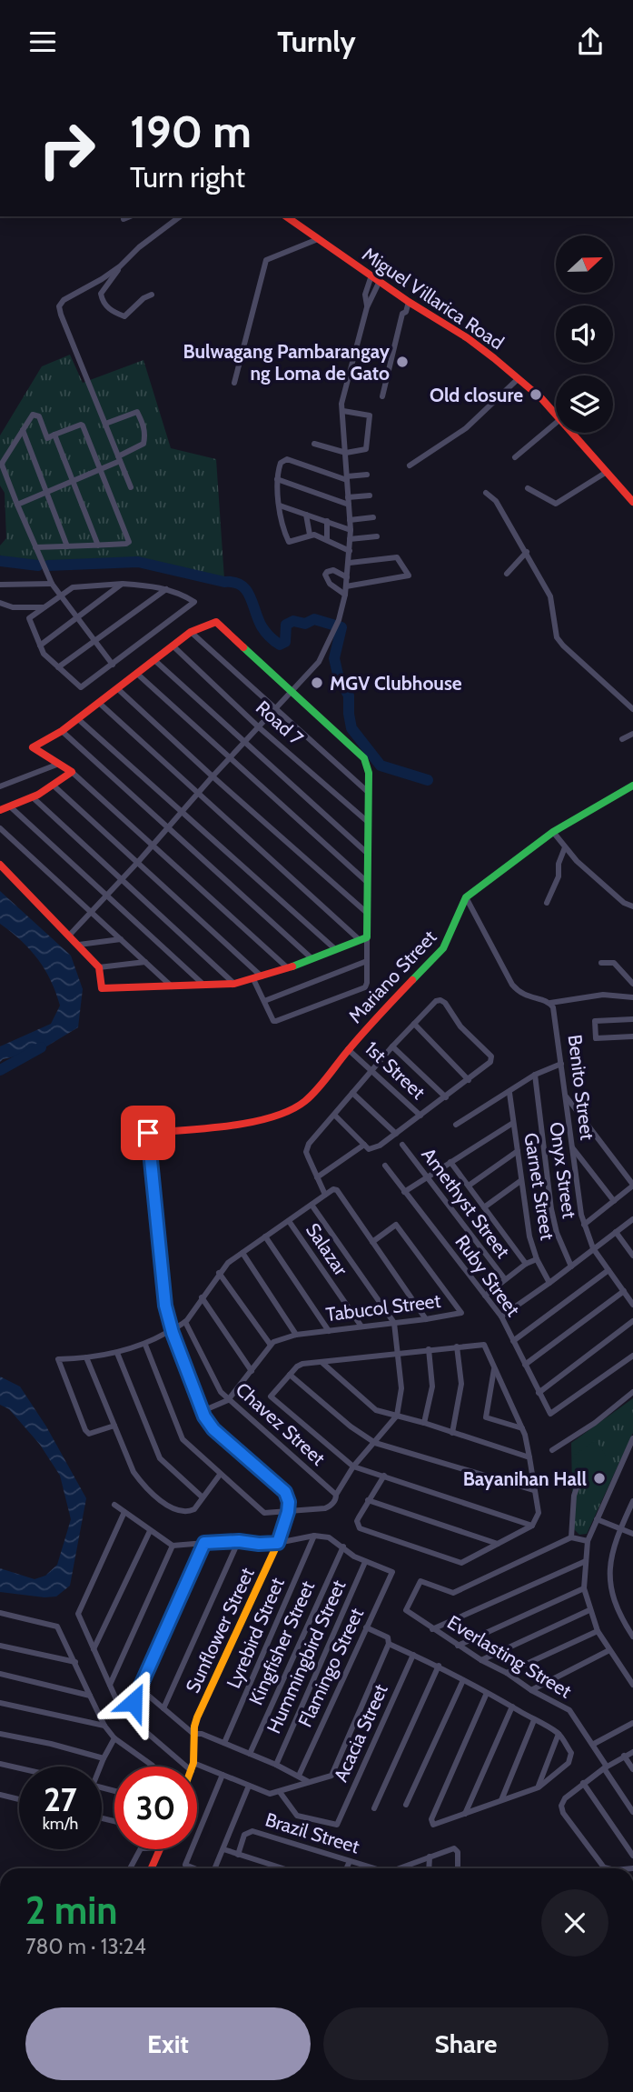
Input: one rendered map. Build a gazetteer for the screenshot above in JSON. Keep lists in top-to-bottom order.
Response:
{
  "streets": {
    "main road": ["Miguel Villarica Road", "Mariano Street", "Sunflower Street"],
    "street": [
      "Road 7",
      "1st Street",
      "Benito Street",
      "Onyx Street",
      "Garnet Street",
      "Amethyst Street",
      "Salazar",
      "Ruby Street",
      "Tabucol Street",
      "Chavez Street",
      "Lyrebird Street",
      "Kingfisher Street",
      "Hummingbird Street",
      "Everlasting Street",
      "Flamingo Street",
      "Acacia Street",
      "Brazil Street"
    ]
  },
  "crossings": [
    ["Mariano Street", "1st Street"],
    ["Salazar", "Tabucol Street"],
    ["Hummingbird Street", "Flamingo Street"]
  ],
  "places": [
    "Bulwagang Pambarangay ng Loma de Gato",
    "Old closure",
    "MGV Clubhouse",
    "Bayanihan Hall"
  ],
  "north": "right",
  "page": {
    "header": "Turnly",
    "turn": ["190 m", "Turn right"],
    "speed": "27 km/h",
    "limit": "30",
    "heading": ["2 min", "780 m · 13:24"],
    "buttons": ["Exit", "Share"]
  }
}
